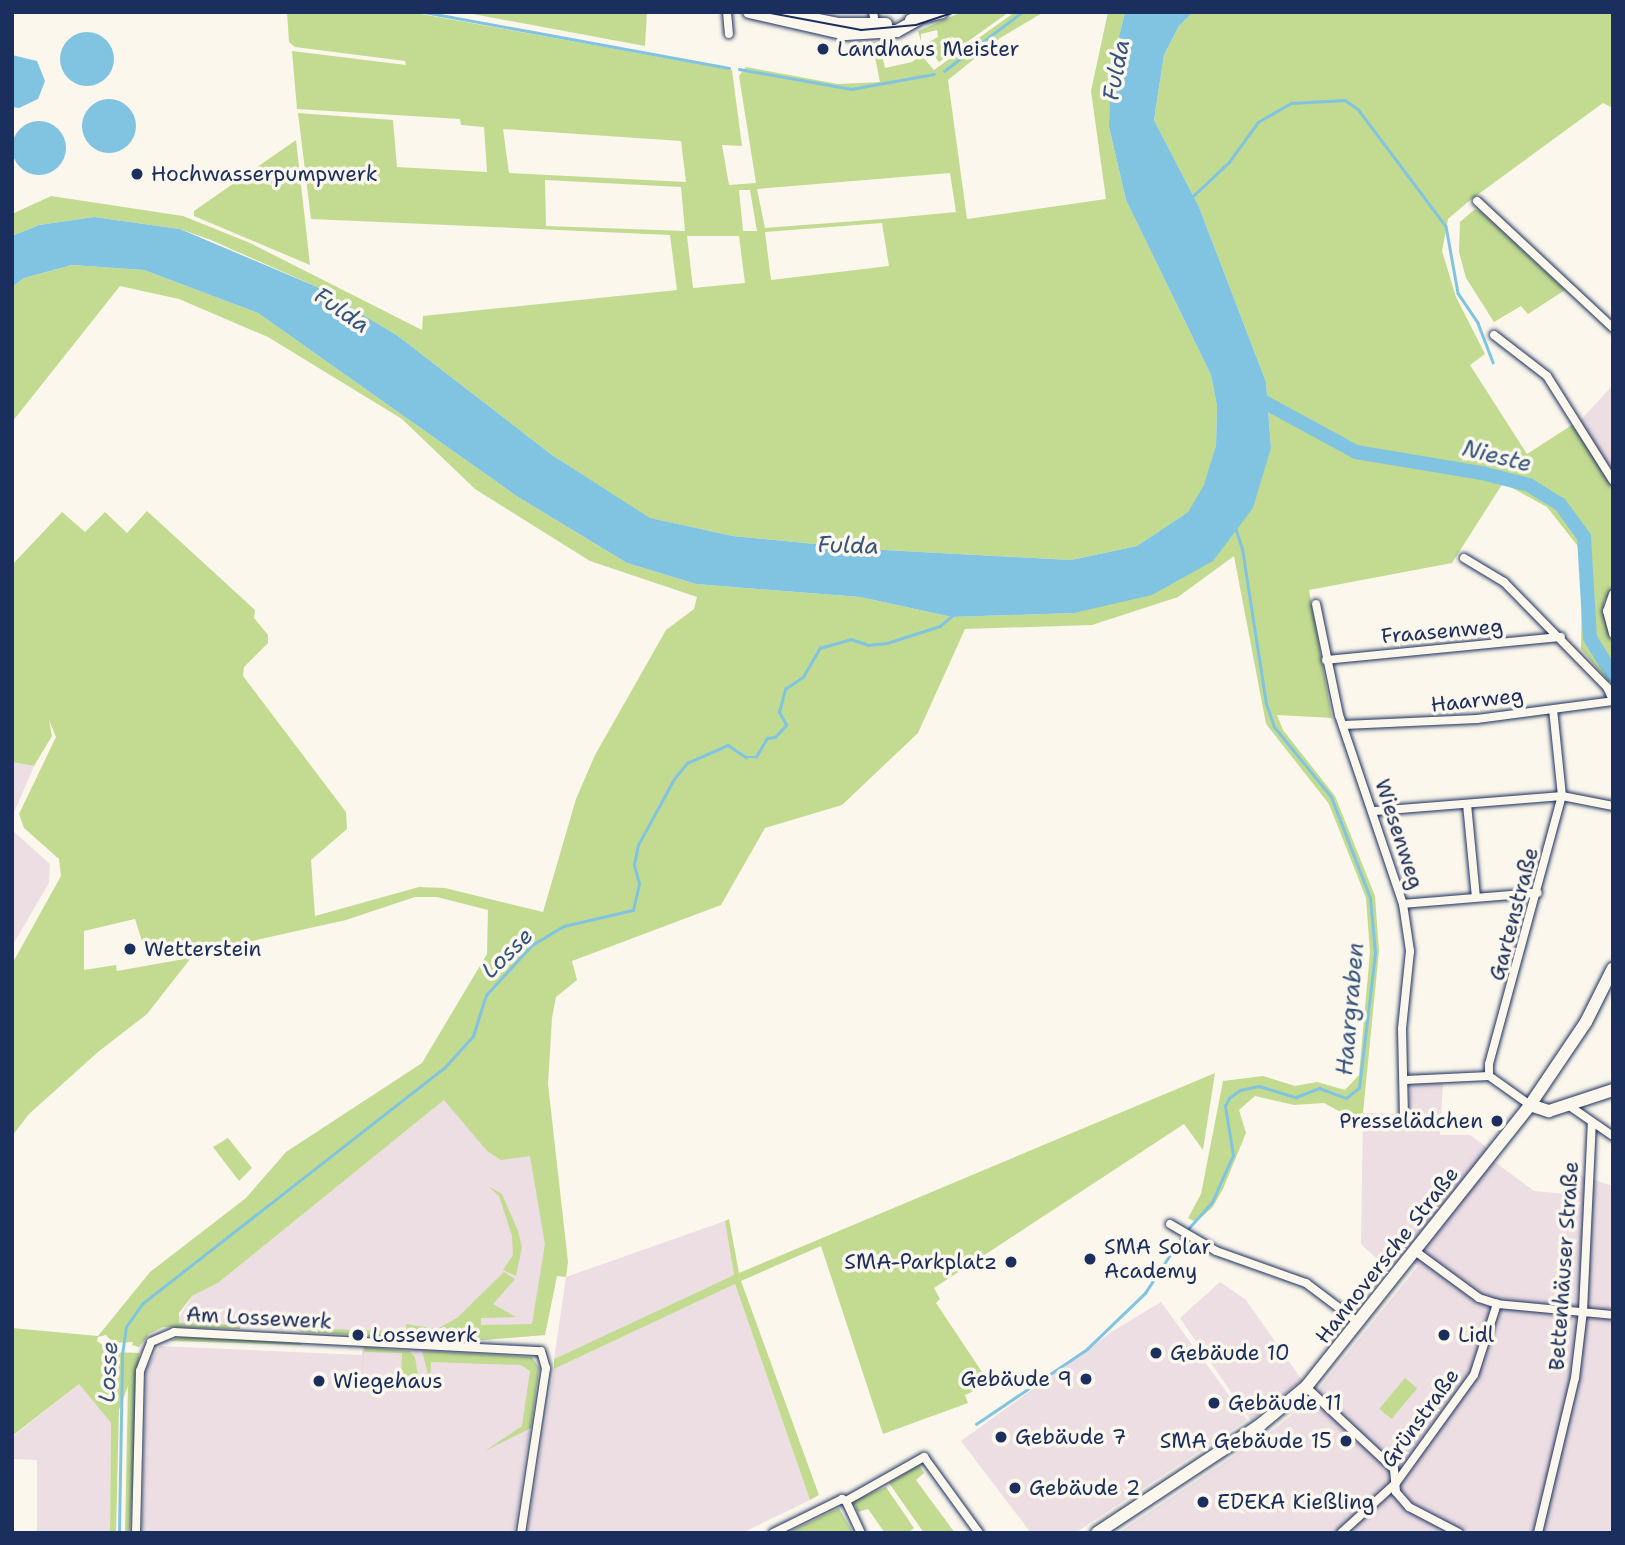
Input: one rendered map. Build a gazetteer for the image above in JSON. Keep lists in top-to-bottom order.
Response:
{
  "streets": {
    "main road": ["Hannoversche Straße"],
    "street": [
      "Fraasenweg",
      "Haarweg",
      "Wiesenweg",
      "Gartenstraße",
      "Bettenhäuser Straße",
      "Am Lossewerk",
      "Grünstraße"
    ]
  },
  "crossings": [
    ["Fraasenweg", "Wiesenweg"],
    ["Haarweg", "Wiesenweg"],
    ["Haarweg", "Gartenstraße"]
  ],
  "water": [
    "Fulda",
    "Nieste",
    "Losse",
    "Haargraben"
  ],
  "places": [
    "Landhaus Meister",
    "Hochwasserpumpwerk",
    "Wetterstein",
    "Presselädchen",
    "SMA Solar Academy",
    "SMA-Parkplatz",
    "Lossewerk",
    "Lidl",
    "Gebäude 10",
    "Gebäude 9",
    "Wiegehaus",
    "Gebäude 11",
    "Gebäude 7",
    "SMA Gebäude 15",
    "Gebäude 2",
    "EDEKA Kießling"
  ]
}
